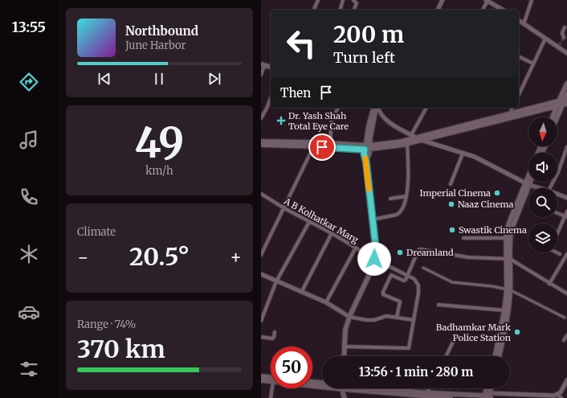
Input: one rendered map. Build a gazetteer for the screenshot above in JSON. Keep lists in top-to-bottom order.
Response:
{
  "streets": {
    "street": ["A B Kolhatkar Marg"]
  },
  "places": {
    "health": ["Dr. Yash Shah Total Eye Care"],
    "other": [
      "Imperial Cinema",
      "Naaz Cinema",
      "Swastik Cinema",
      "Dreamland",
      "Badhamkar Mark Police Station"
    ]
  },
  "north": "bottom",
  "page": {
    "tabs": "13:55",
    "turn": ["200 m", "Turn left"],
    "song": ["Northbound", "June Harbor"],
    "then": "Then",
    "tile": [
      ["49", "km/h"],
      "Climate",
      ["Range · 74%", "370 km"]
    ],
    "heat": ["−", "20.5°", "+"],
    "limit": "50",
    "trip": "13:56 · 1 min · 280 m"
  }
}
